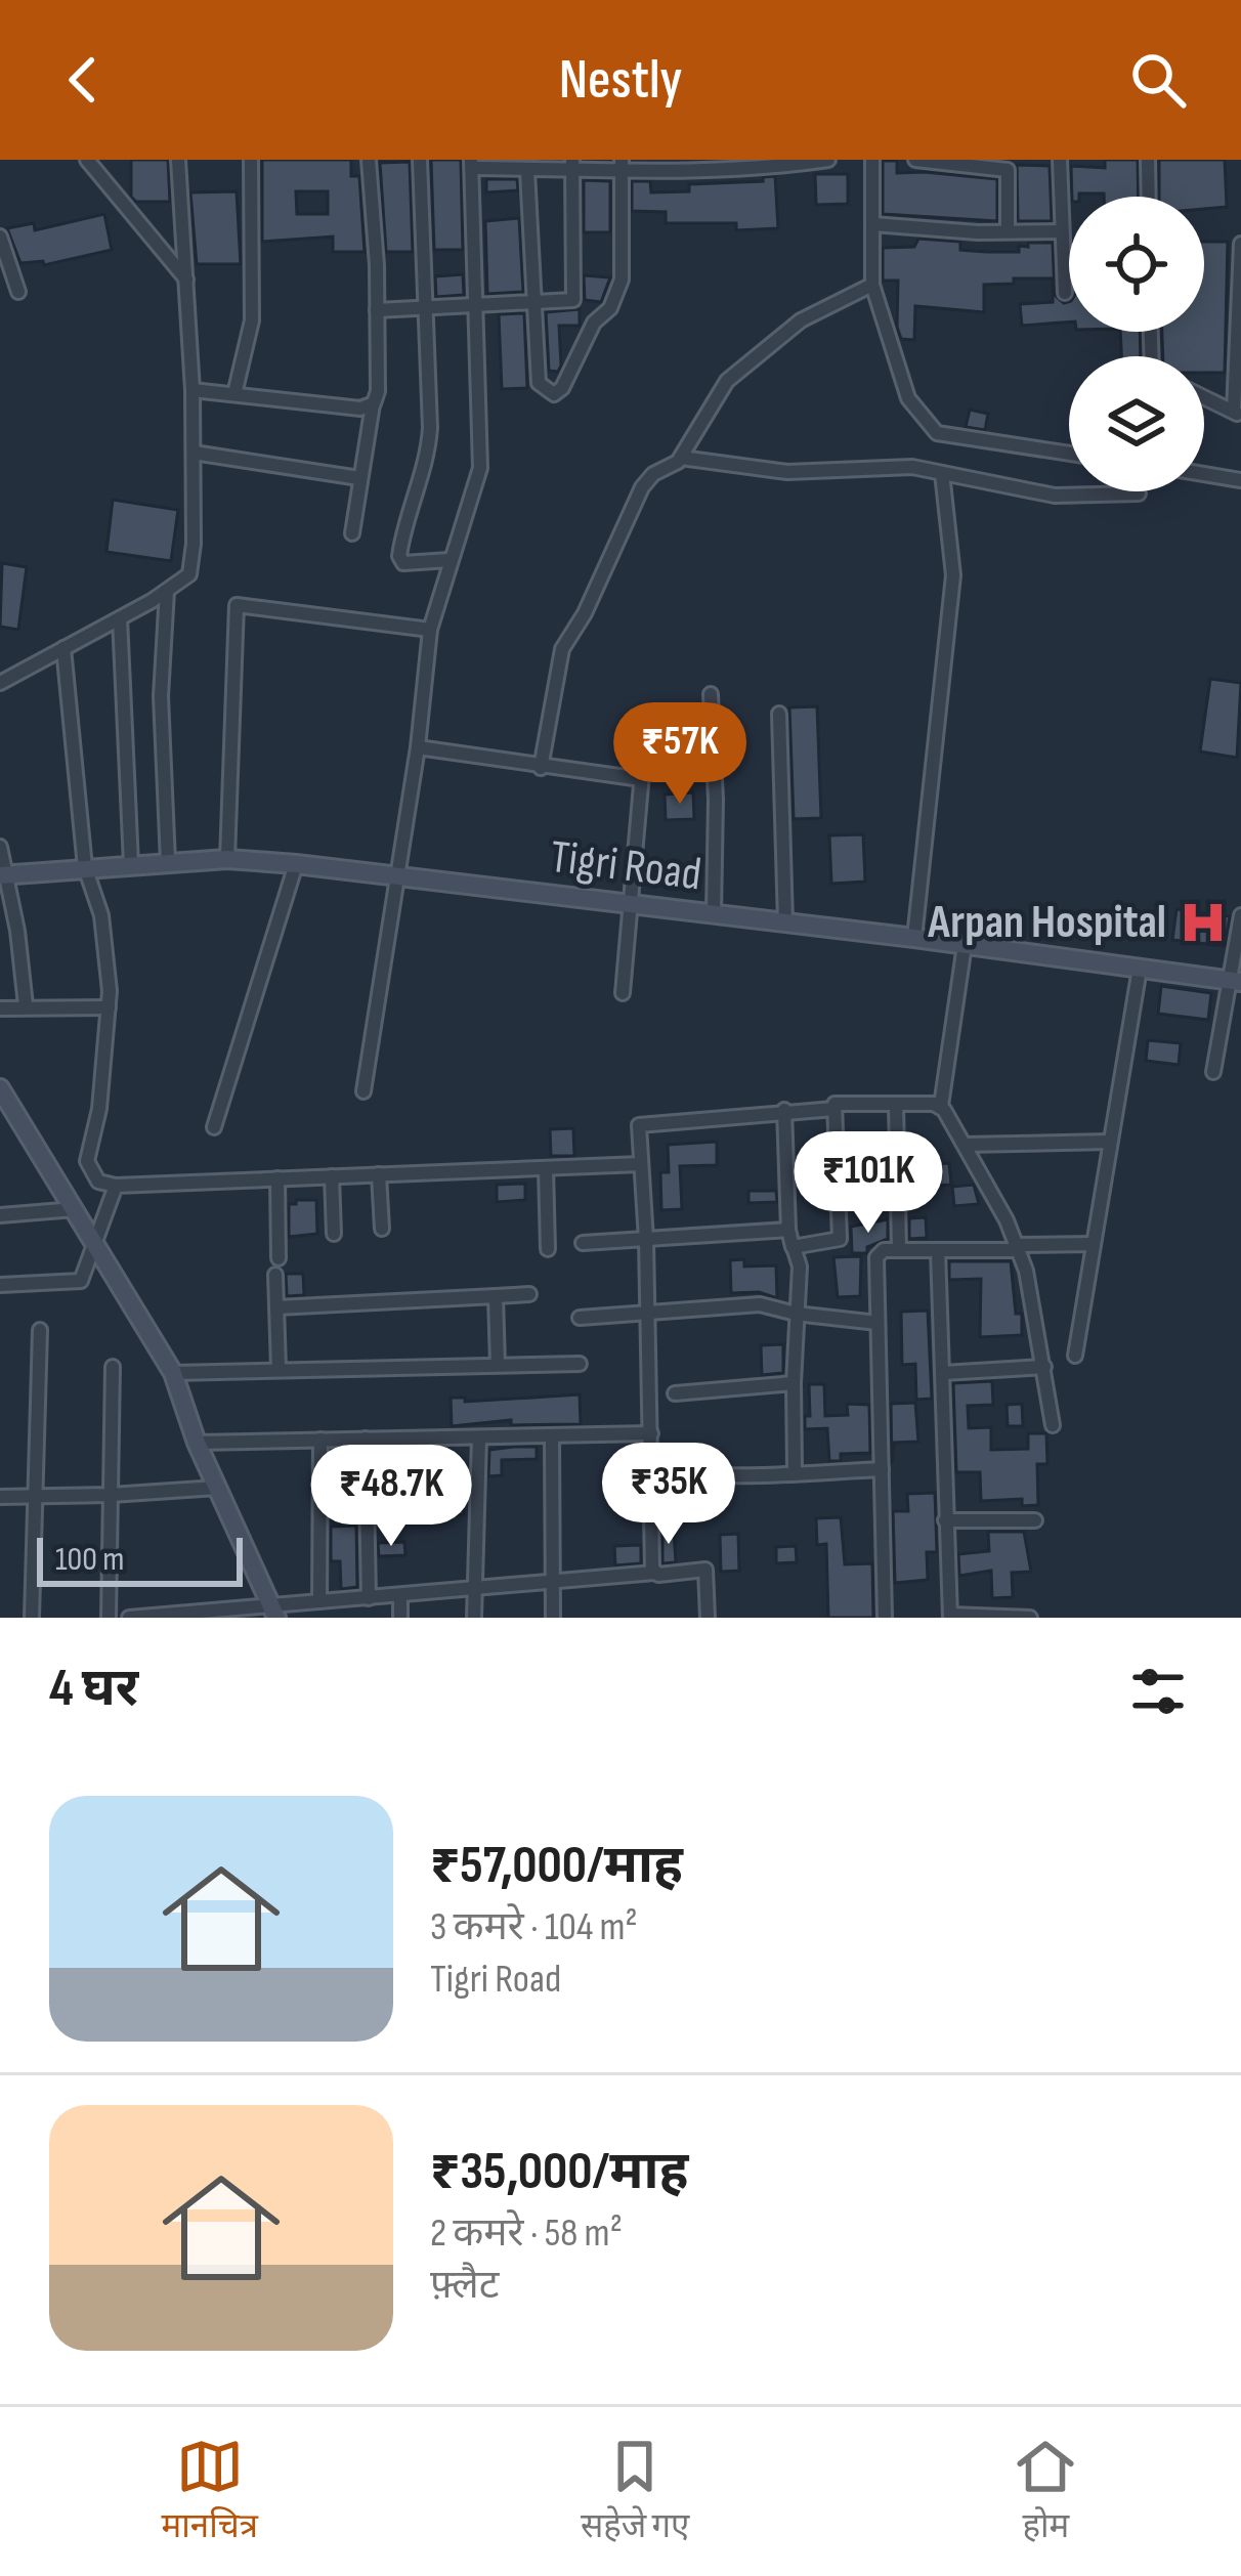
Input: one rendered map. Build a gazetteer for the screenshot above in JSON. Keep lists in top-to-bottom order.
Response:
{
  "streets": {
    "street": ["Tigri Road"]
  },
  "places": {
    "hospital": ["Arpan Hospital"]
  },
  "scale_bar": "100 m",
  "page": {
    "header": "Nestly",
    "price": [
      "₹57K",
      "₹101K",
      "₹35K",
      "₹48.7K"
    ],
    "scale": "100 m",
    "heading": "4 घर",
    "list": [
      {
        "name": "₹57,000/माह",
        "note": "3 कमरे · 104 m² · Tigri Road"
      },
      {
        "name": "₹35,000/माह",
        "note": "2 कमरे · 58 m² · फ़्लैट"
      }
    ],
    "tabs": ["मानचित्र", "सहेजे गए", "होम"]
  }
}
